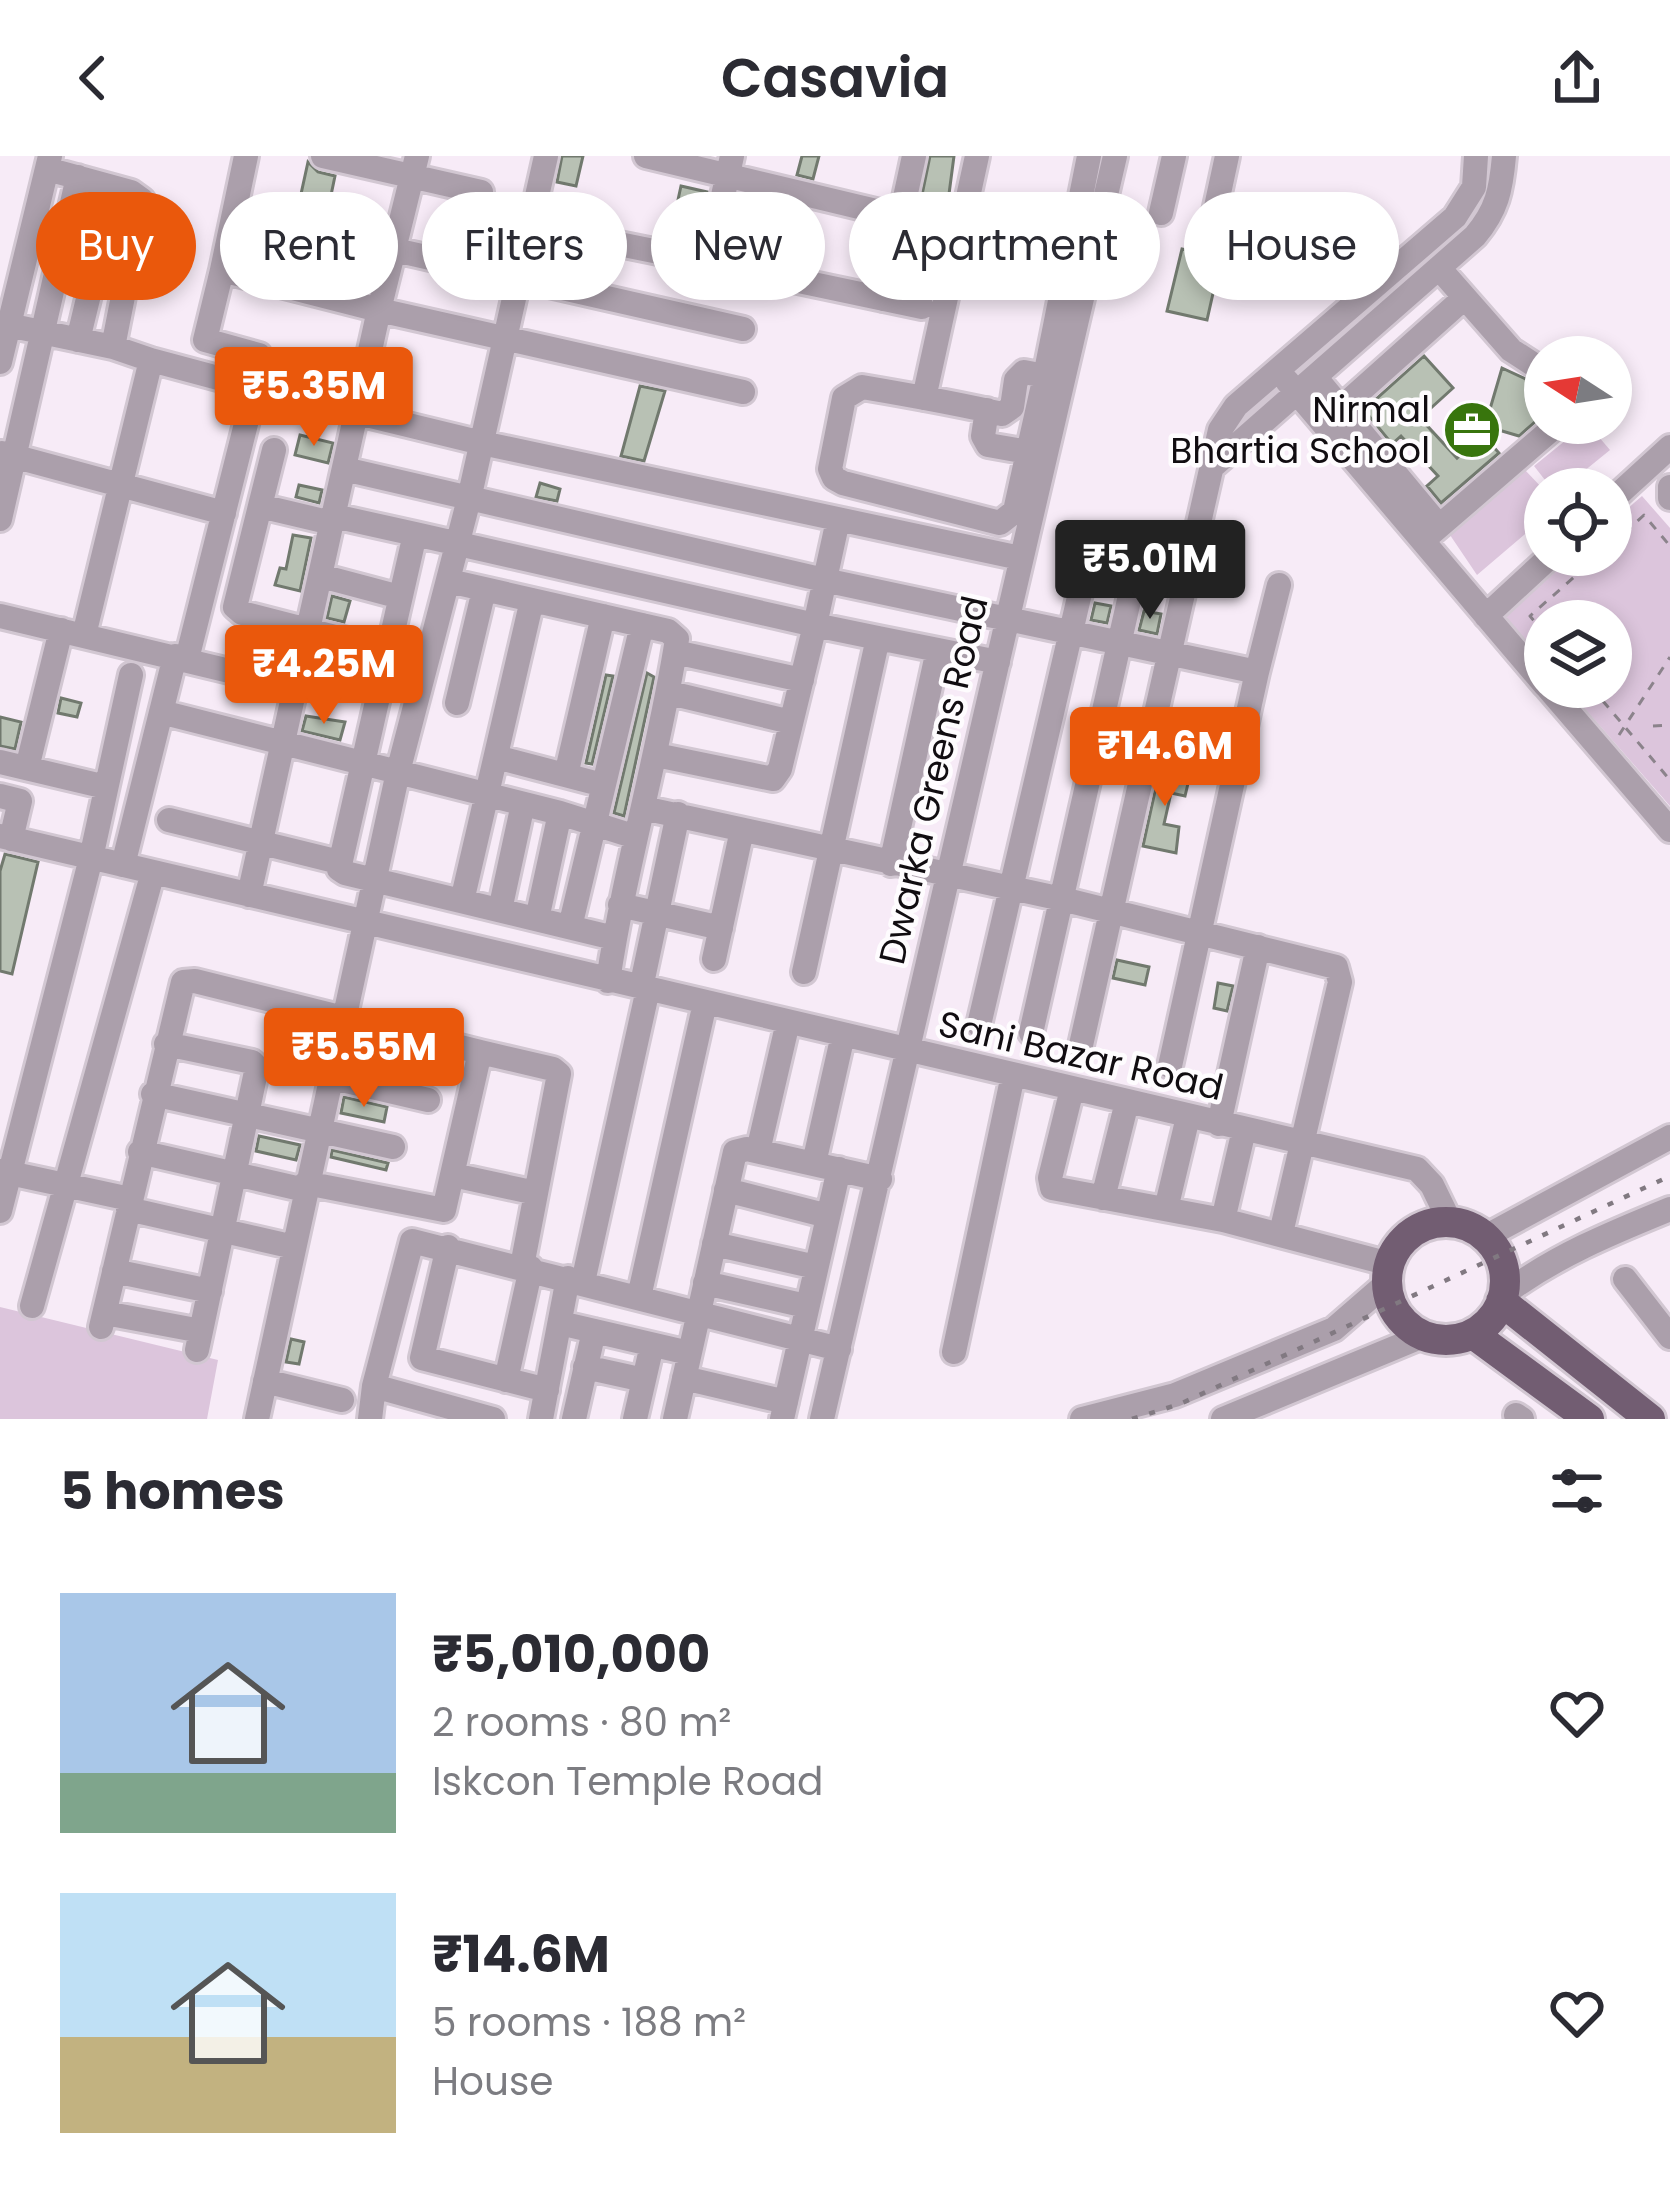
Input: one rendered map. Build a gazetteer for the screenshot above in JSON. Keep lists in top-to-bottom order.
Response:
{
  "streets": {
    "street": ["Dwarka Greens Road", "Sani Bazar Road"]
  },
  "crossings": [
    ["Dwarka Greens Road", "Sani Bazar Road"]
  ],
  "places": {
    "office": ["Nirmal Bhartia School"]
  },
  "north": "left",
  "page": {
    "header": "Casavia",
    "chip": [
      "Buy",
      "Rent",
      "Filters",
      "New",
      "Apartment",
      "House"
    ],
    "price": [
      "₹5.35M",
      "₹5.01M",
      "₹4.25M",
      "₹14.6M",
      "₹5.55M"
    ],
    "heading": "5 homes",
    "list": [
      {
        "name": "₹5,010,000",
        "note": "2 rooms · 80 m² · Iskcon Temple Road"
      },
      {
        "name": "₹14.6M",
        "note": "5 rooms · 188 m² · House"
      }
    ]
  }
}
